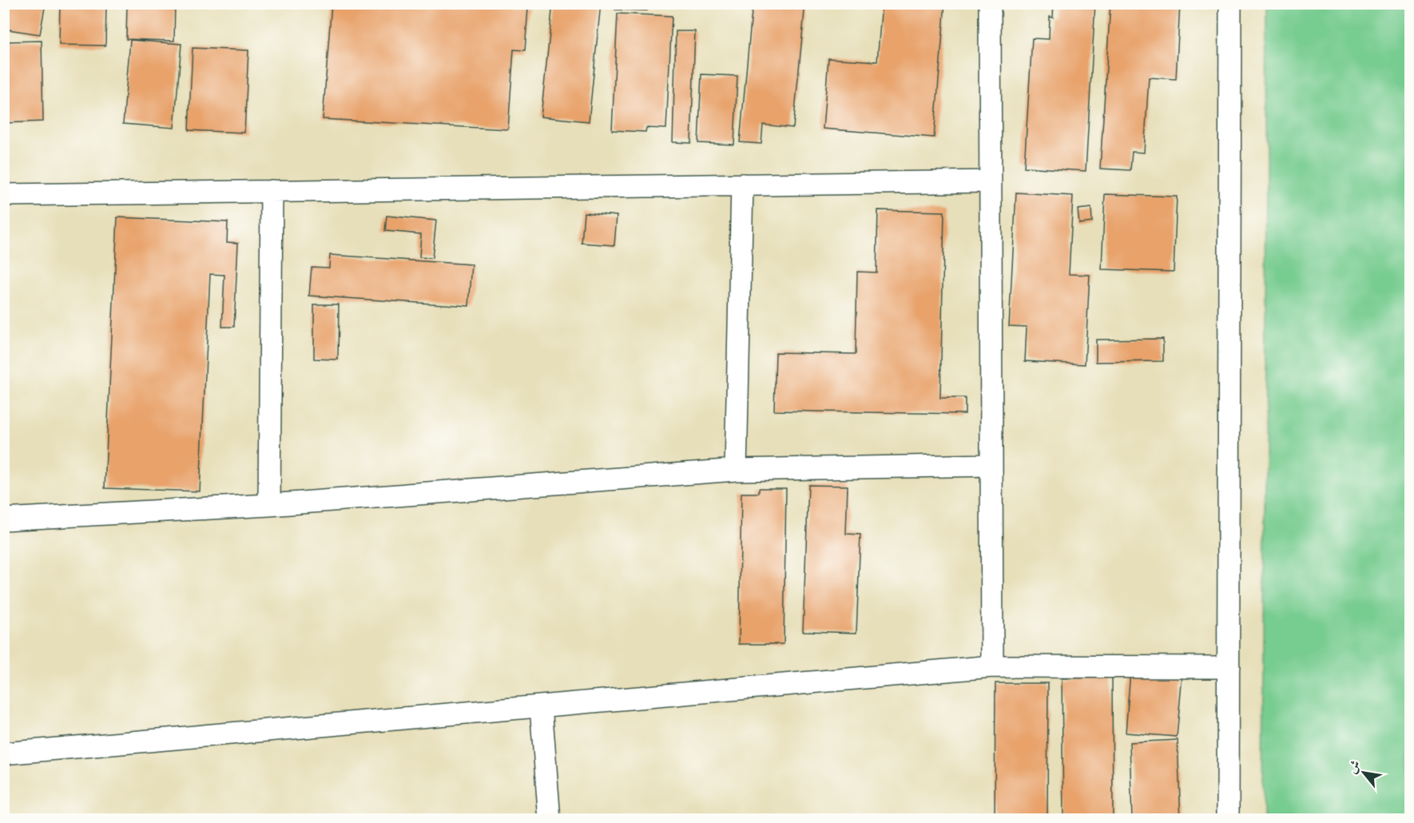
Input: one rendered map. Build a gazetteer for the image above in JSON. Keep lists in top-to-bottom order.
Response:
{
  "north": "top left"
}
